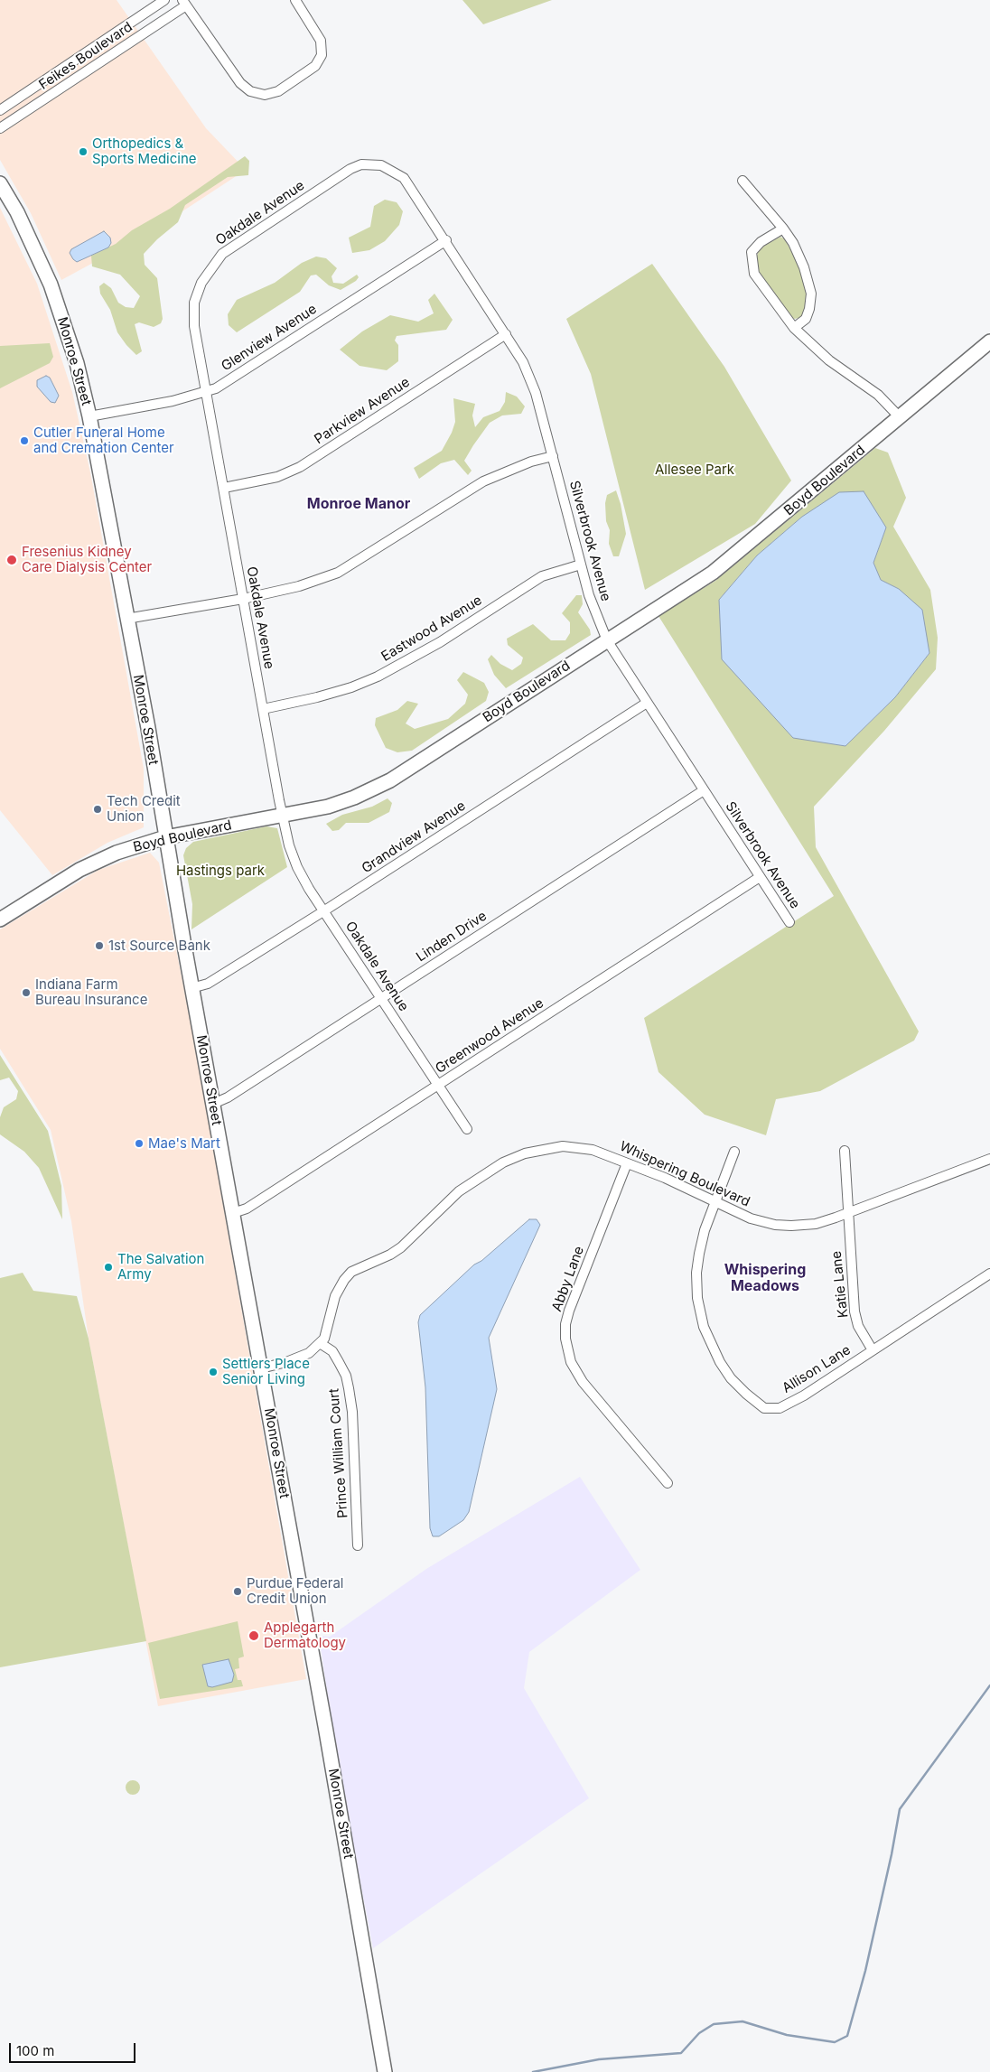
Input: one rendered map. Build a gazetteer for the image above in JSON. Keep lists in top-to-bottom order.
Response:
{
  "streets": {
    "main road": ["Monroe Street", "Boyd Boulevard"],
    "street": [
      "Feikes Boulevard",
      "Oakdale Avenue",
      "Glenview Avenue",
      "Parkview Avenue",
      "Silverbrook Avenue",
      "Eastwood Avenue",
      "Grandview Avenue",
      "Linden Drive",
      "Greenwood Avenue",
      "Whispering Boulevard",
      "Abby Lane",
      "Katie Lane",
      "Allison Lane",
      "Prince William Court"
    ]
  },
  "crossings": [
    ["Oakdale Avenue", "Glenview Avenue"],
    ["Oakdale Avenue", "Parkview Avenue"],
    ["Oakdale Avenue", "Boyd Boulevard"],
    ["Oakdale Avenue", "Silverbrook Avenue"],
    ["Oakdale Avenue", "Eastwood Avenue"],
    ["Oakdale Avenue", "Grandview Avenue"],
    ["Oakdale Avenue", "Linden Drive"],
    ["Oakdale Avenue", "Greenwood Avenue"],
    ["Glenview Avenue", "Monroe Street"],
    ["Glenview Avenue", "Silverbrook Avenue"],
    ["Monroe Street", "Boyd Boulevard"],
    ["Monroe Street", "Grandview Avenue"],
    ["Monroe Street", "Linden Drive"],
    ["Monroe Street", "Greenwood Avenue"],
    ["Monroe Street", "Whispering Boulevard"],
    ["Parkview Avenue", "Silverbrook Avenue"],
    ["Boyd Boulevard", "Silverbrook Avenue"],
    ["Silverbrook Avenue", "Eastwood Avenue"],
    ["Silverbrook Avenue", "Grandview Avenue"],
    ["Silverbrook Avenue", "Linden Drive"],
    ["Silverbrook Avenue", "Greenwood Avenue"],
    ["Whispering Boulevard", "Abby Lane"],
    ["Whispering Boulevard", "Katie Lane"],
    ["Whispering Boulevard", "Allison Lane"],
    ["Whispering Boulevard", "Prince William Court"],
    ["Katie Lane", "Allison Lane"]
  ],
  "districts": ["Monroe Manor", "Whispering Meadows"],
  "parks": ["Allesee Park", "Hastings park"],
  "places": [
    "Orthopedics & Sports Medicine",
    "Cutler Funeral Home and Cremation Center",
    "Fresenius Kidney Care Dialysis Center",
    "Tech Credit Union",
    "1st Source Bank",
    "Indiana Farm Bureau Insurance",
    "Mae's Mart",
    "The Salvation Army",
    "Settlers Place Senior Living",
    "Purdue Federal Credit Union",
    "Applegarth Dermatology"
  ],
  "scale_bar": "100 m"
}
